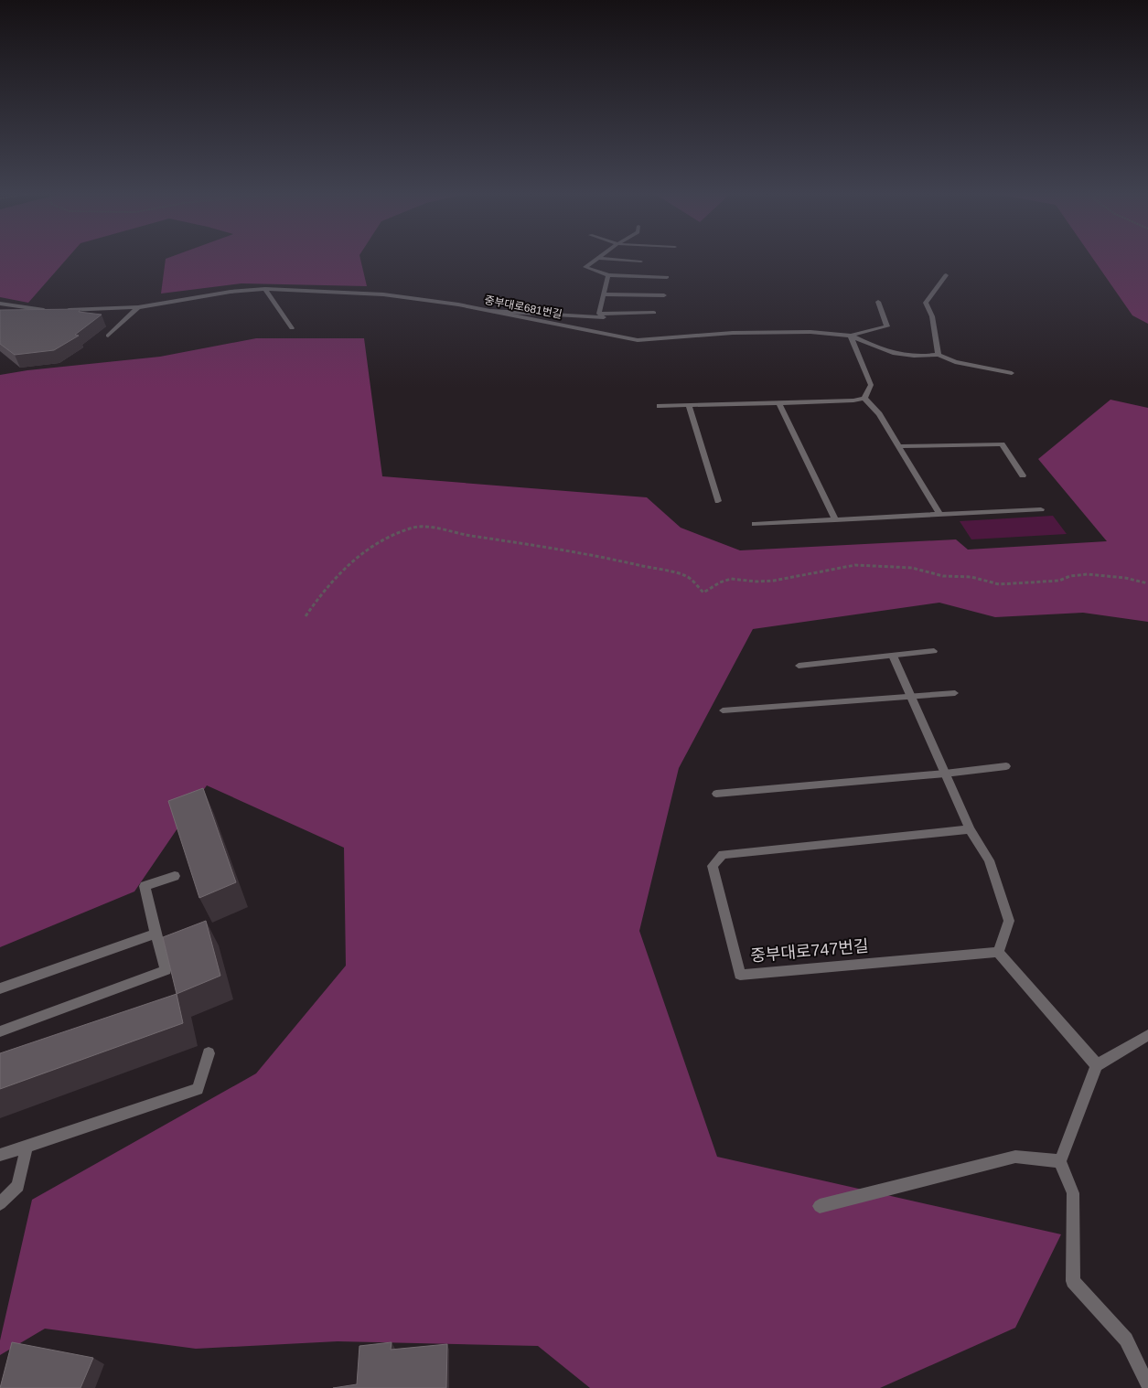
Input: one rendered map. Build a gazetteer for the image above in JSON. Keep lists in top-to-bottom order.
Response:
{
  "streets": {
    "street": ["중부대로681번길", "중부대로747번길"]
  }
}
